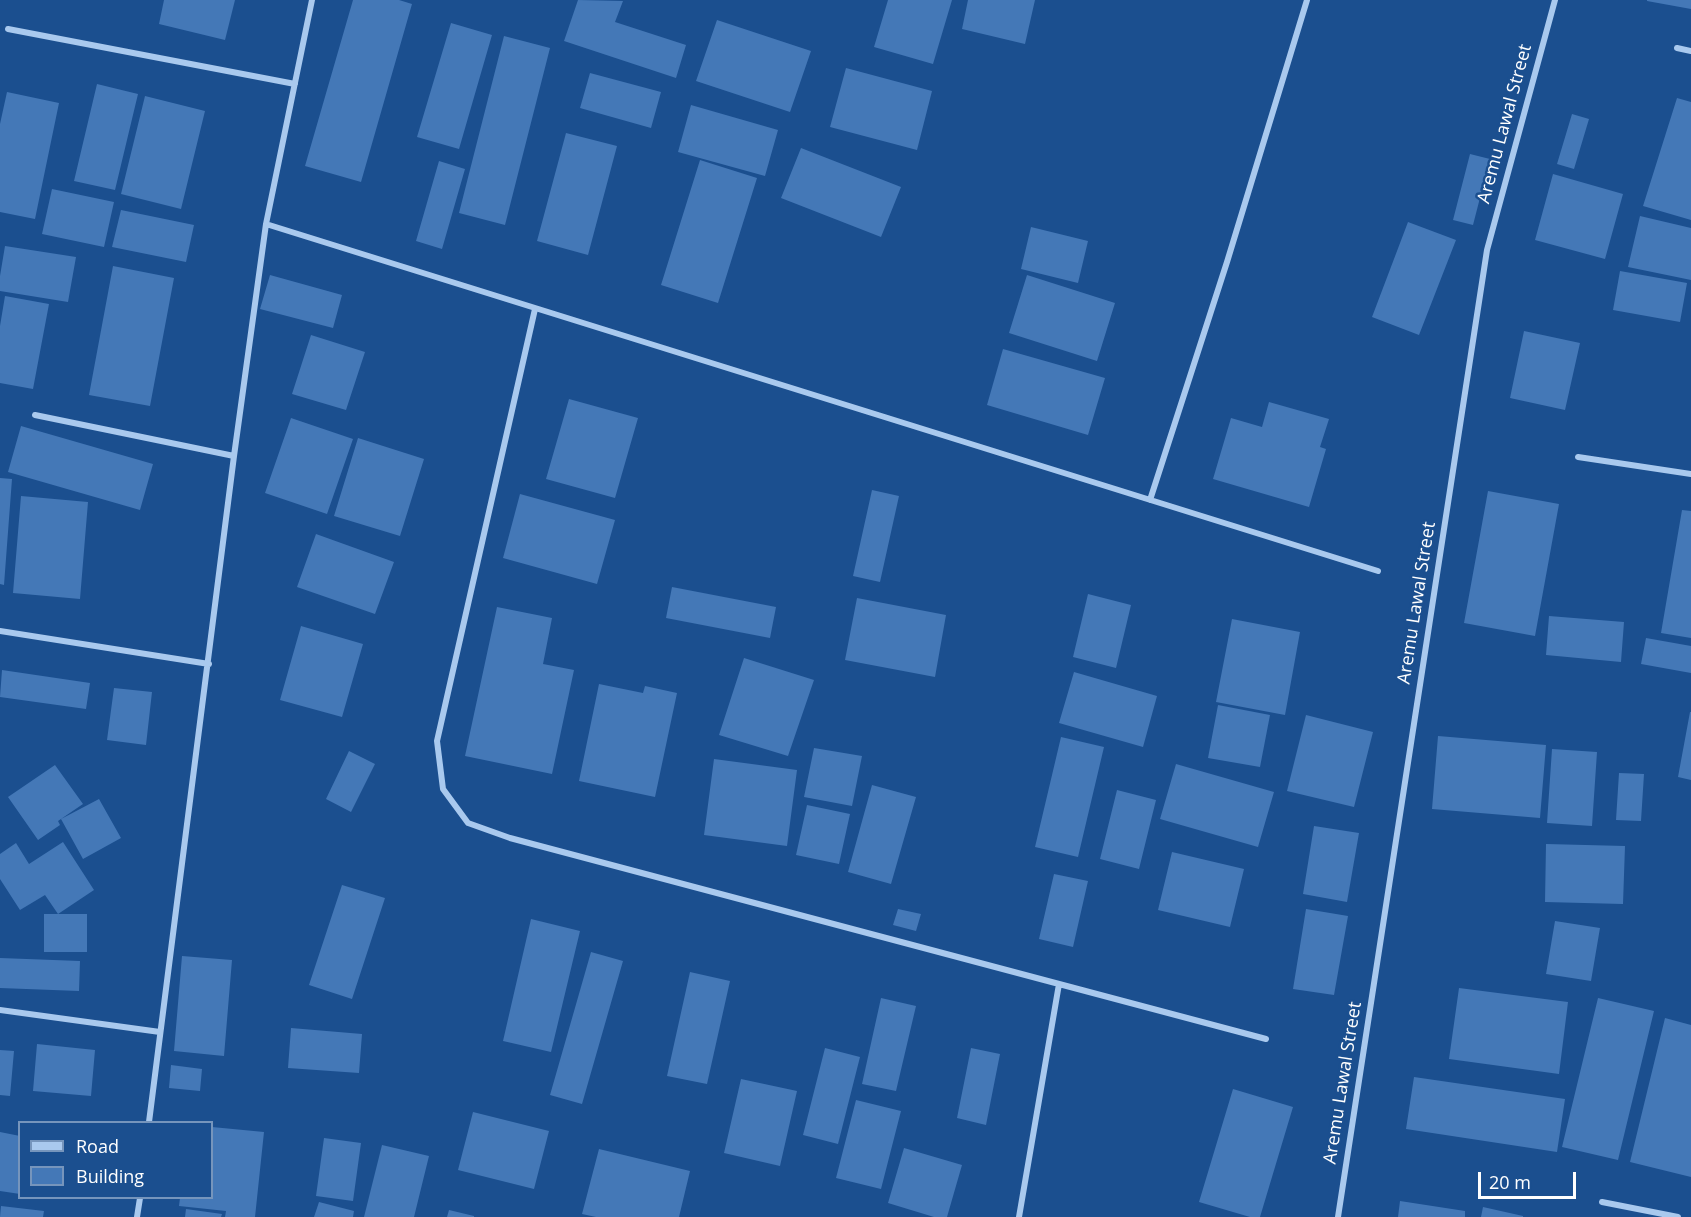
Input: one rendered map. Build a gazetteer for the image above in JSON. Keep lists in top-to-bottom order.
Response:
{
  "streets": {
    "street": ["Aremu Lawal Street"]
  },
  "legend": ["Road", "Building"],
  "scale_bar": "20 m"
}
